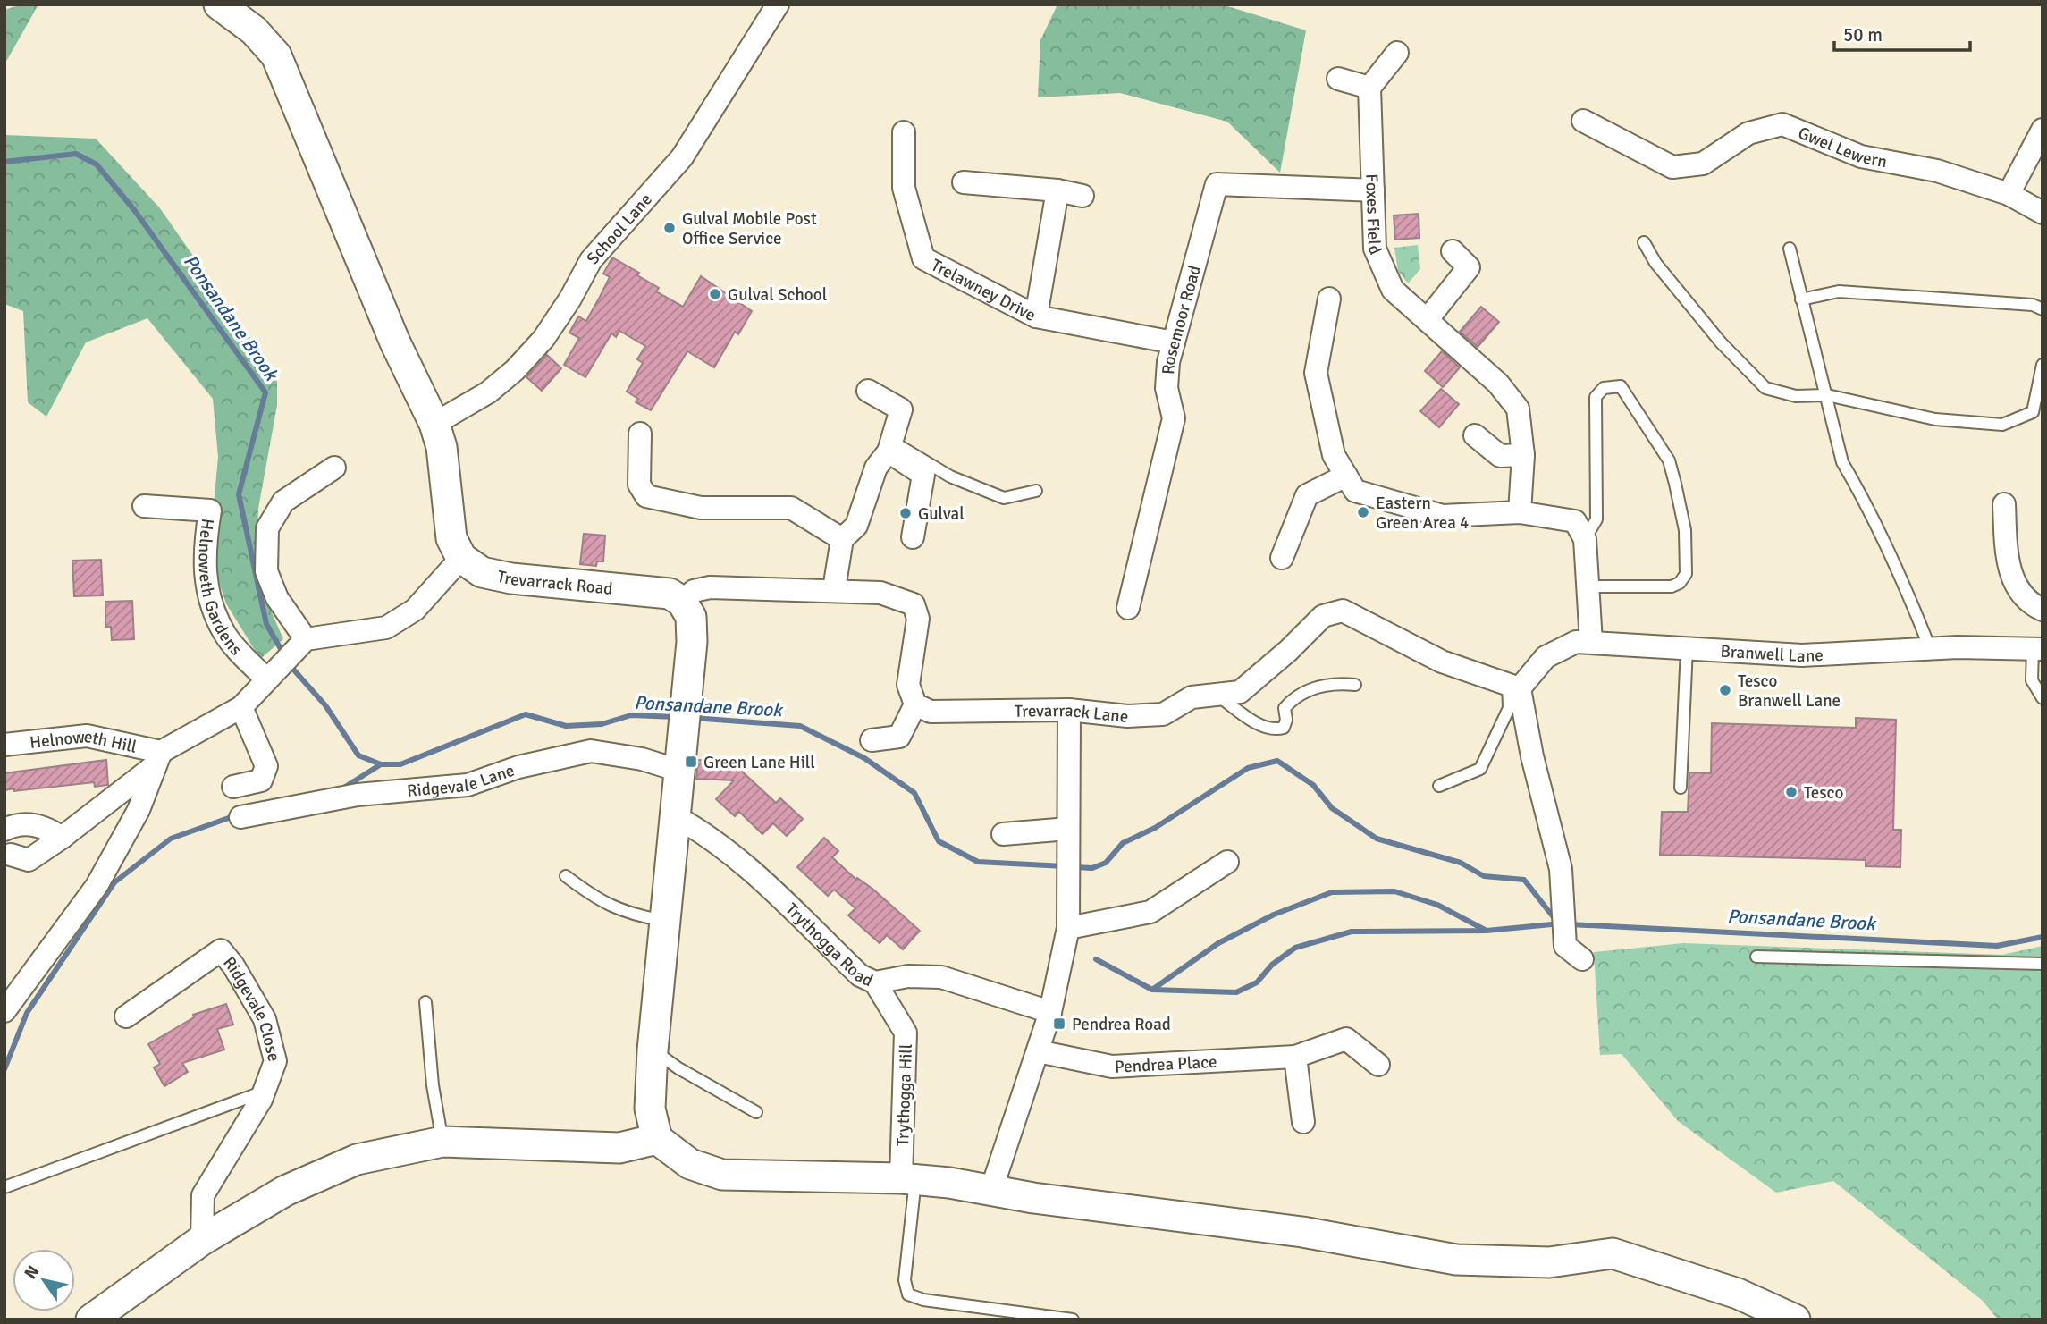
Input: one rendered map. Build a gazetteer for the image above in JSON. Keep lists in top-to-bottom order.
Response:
{
  "streets": {
    "main road": ["Trevarrack Road"],
    "street": [
      "Gwel Lewern",
      "Foxes Field",
      "School Lane",
      "Trelawney Drive",
      "Rosemoor Road",
      "Helnoweth Gardens",
      "Branwell Lane",
      "Trevarrack Lane",
      "Helnoweth Hill",
      "Ridgevale Lane",
      "Trythogga Road",
      "Ridgevale Close",
      "Pendrea Place",
      "Trythogga Hill"
    ]
  },
  "crossings": [
    ["Foxes Field", "Rosemoor Road"],
    ["Trelawney Drive", "Rosemoor Road"],
    ["Branwell Lane", "Trevarrack Lane"],
    ["Trythogga Road", "Trythogga Hill"]
  ],
  "water": ["Ponsandane Brook"],
  "places": {
    "other": [
      "Gulval Mobile Post Office Service",
      "Gulval School",
      "Eastern Green Area 4",
      "Gulval",
      "Tesco Branwell Lane",
      "Tesco"
    ],
    "transit": ["Green Lane Hill", "Pendrea Road"]
  },
  "scale_bar": "50 m",
  "north": "top left"
}
